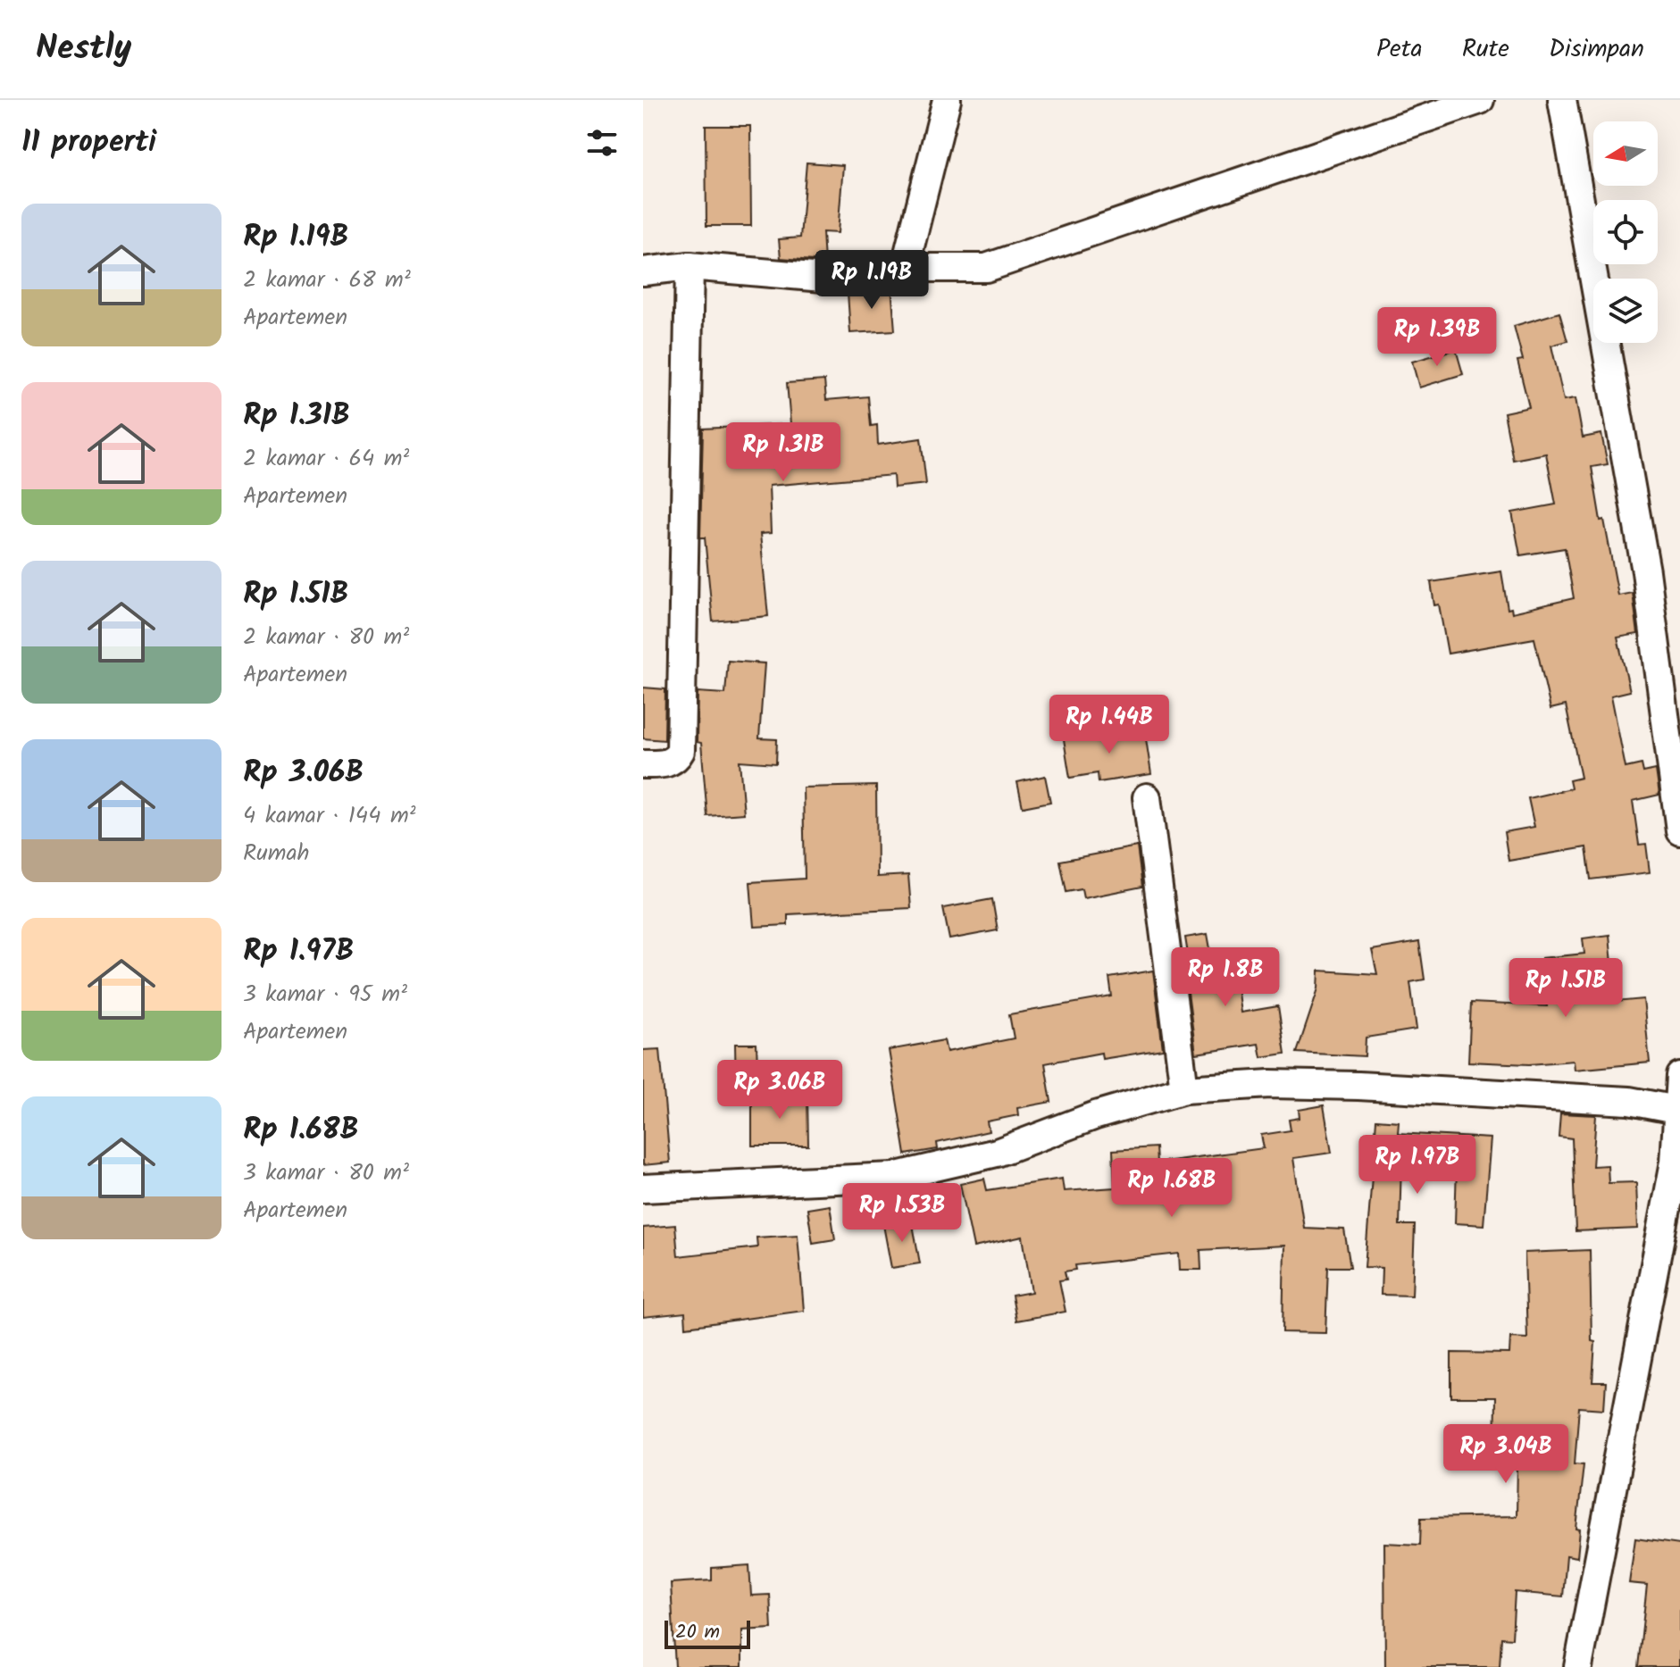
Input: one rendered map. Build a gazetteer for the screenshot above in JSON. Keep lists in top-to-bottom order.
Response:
{
  "scale_bar": "20 m",
  "north": "left",
  "page": {
    "header": "Nestly",
    "nav": ["Peta", "Rute", "Disimpan"],
    "heading": "11 properti",
    "list": [
      {
        "name": "Rp 1.19B",
        "note": "2 kamar · 68 m² · Apartemen"
      },
      {
        "name": "Rp 1.31B",
        "note": "2 kamar · 64 m² · Apartemen"
      },
      {
        "name": "Rp 1.51B",
        "note": "2 kamar · 80 m² · Apartemen"
      },
      {
        "name": "Rp 3.06B",
        "note": "4 kamar · 144 m² · Rumah"
      },
      {
        "name": "Rp 1.97B",
        "note": "3 kamar · 95 m² · Apartemen"
      },
      {
        "name": "Rp 1.68B",
        "note": "3 kamar · 80 m² · Apartemen"
      }
    ],
    "price": [
      "Rp 1.19B",
      "Rp 1.39B",
      "Rp 1.31B",
      "Rp 1.44B",
      "Rp 1.8B",
      "Rp 1.51B",
      "Rp 3.06B",
      "Rp 1.97B",
      "Rp 1.68B",
      "Rp 1.53B",
      "Rp 3.04B"
    ],
    "scale": "20 m"
  }
}
